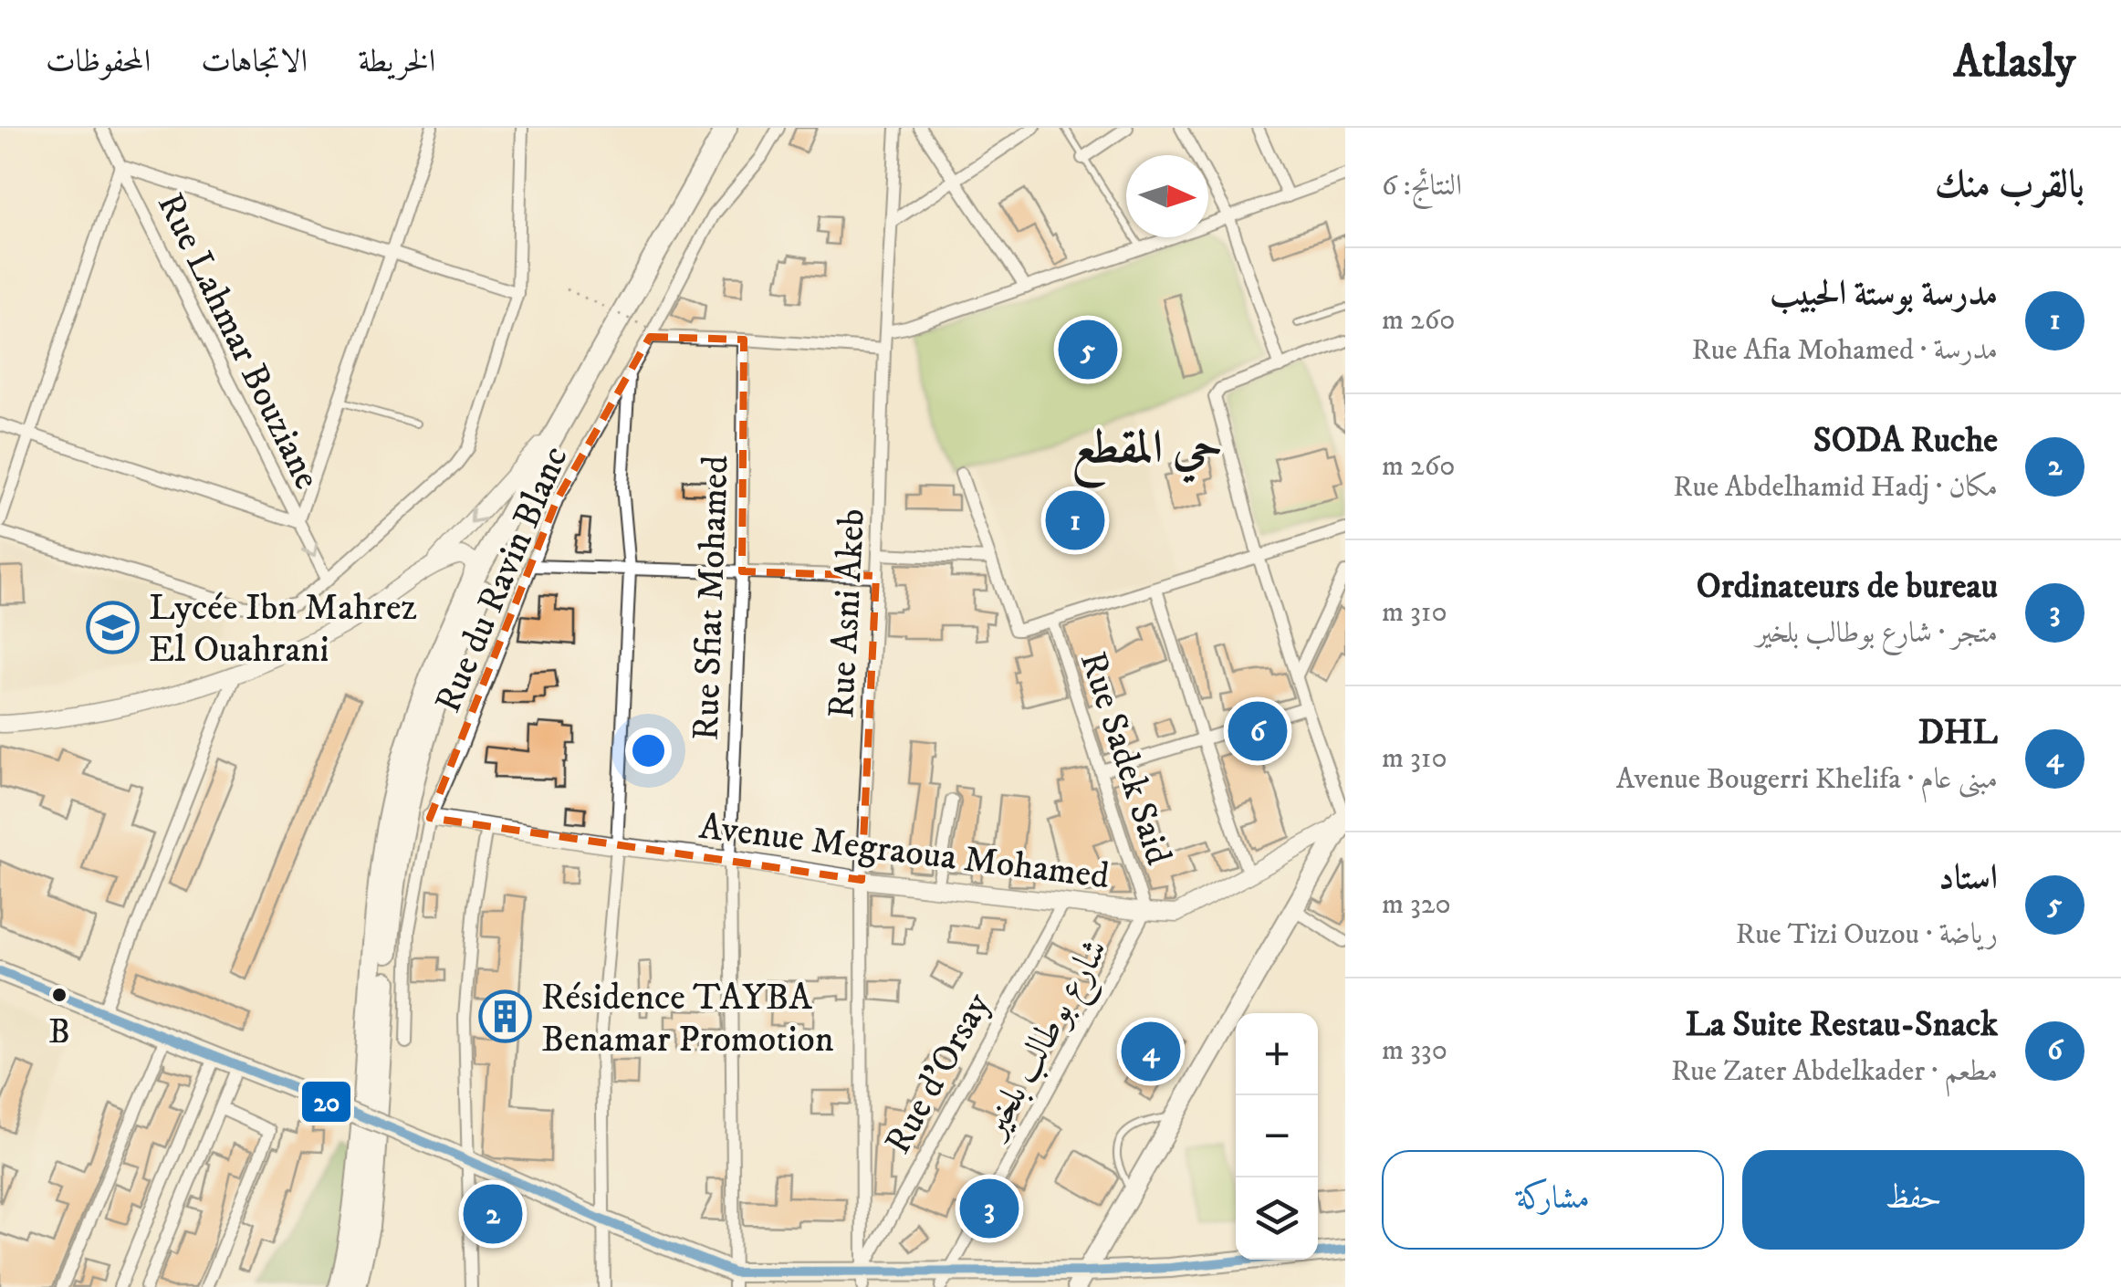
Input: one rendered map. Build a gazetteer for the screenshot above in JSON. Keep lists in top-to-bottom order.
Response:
{
  "streets": {
    "street": [
      "Rue Lahmar Bouziane",
      "Rue du Ravin Blanc",
      "Rue Sfiat Mohamed",
      "Rue Asni Akeb",
      "Rue Sadek Said",
      "Avenue Megraoua Mohamed",
      "شارع بوطالب بلخير",
      "Rue d'Orsay"
    ]
  },
  "crossings": [
    ["Rue du Ravin Blanc", "Avenue Megraoua Mohamed"],
    ["Rue Sfiat Mohamed", "Avenue Megraoua Mohamed"],
    ["Rue Asni Akeb", "Avenue Megraoua Mohamed"],
    ["Rue Asni Akeb", "Rue d'Orsay"],
    ["Rue Sadek Said", "Avenue Megraoua Mohamed"],
    ["Rue Sadek Said", "شارع بوطالب بلخير"],
    ["Avenue Megraoua Mohamed", "شارع بوطالب بلخير"],
    ["Avenue Megraoua Mohamed", "Rue d'Orsay"]
  ],
  "districts": ["حي المقطع"],
  "places": {
    "school or university": ["Lycée Ibn Mahrez El Ouahrani"],
    "other": ["B"],
    "building": ["Résidence TAYBA Benamar Promotion"]
  },
  "lines": ["transit line 20"],
  "north": "right",
  "page": {
    "header": "Atlasly",
    "nav": ["الخريطة", "الاتجاهات", "المحفوظات"],
    "heading": ["بالقرب منك", "النتائج: 6"],
    "list": [
      {
        "mark": "1",
        "name": "مدرسة بوستة الحبيب",
        "note": "مدرسة · Rue Afia Mohamed",
        "value": "260 m"
      },
      {
        "mark": "2",
        "name": "SODA Ruche",
        "note": "مكان · Rue Abdelhamid Hadj",
        "value": "260 m"
      },
      {
        "mark": "3",
        "name": "Ordinateurs de bureau",
        "note": "متجر · شارع بوطالب بلخير",
        "value": "310 m"
      },
      {
        "mark": "4",
        "name": "DHL",
        "note": "مبنى عام · Avenue Bougerri Khelifa",
        "value": "310 m"
      },
      {
        "mark": "5",
        "name": "استاد",
        "note": "رياضة · Rue Tizi Ouzou",
        "value": "320 m"
      },
      {
        "mark": "6",
        "name": "La Suite Restau-Snack",
        "note": "مطعم · Rue Zater Abdelkader",
        "value": "330 m"
      }
    ],
    "pins": [
      "5",
      "1",
      "6",
      "4",
      "3",
      "2"
    ],
    "map_buttons": ["+", "−"],
    "buttons": ["حفظ", "مشاركة"]
  }
}
